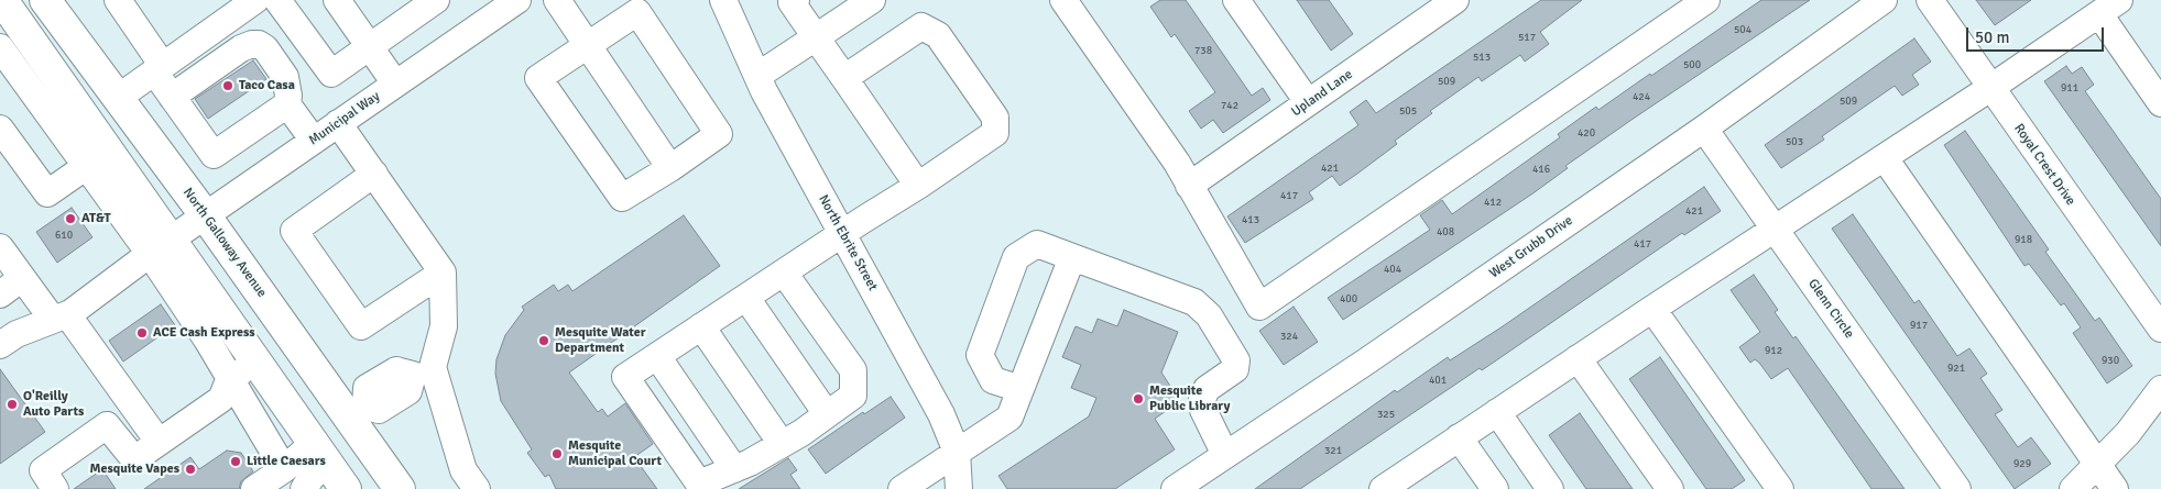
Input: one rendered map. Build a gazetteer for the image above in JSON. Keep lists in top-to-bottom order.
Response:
{
  "streets": {
    "main road": ["North Galloway Avenue"],
    "street": [
      "Upland Lane",
      "Municipal Way",
      "Royal Crest Drive",
      "North Ebrite Street",
      "West Grubb Drive",
      "Glenn Circle"
    ]
  },
  "crossings": [
    ["Municipal Way", "North Galloway Avenue"],
    ["West Grubb Drive", "Glenn Circle"]
  ],
  "places": [
    "Taco Casa",
    "AT&T",
    "ACE Cash Express",
    "Mesquite Water Department",
    "Mesquite Public Library",
    "O'Reilly Auto Parts",
    "Mesquite Municipal Court",
    "Little Caesars",
    "Mesquite Vapes"
  ],
  "house_numbers": [
    "504",
    "517",
    "738",
    "513",
    "500",
    "509",
    "911",
    "424",
    "509",
    "742",
    "505",
    "420",
    "503",
    "421",
    "416",
    "417",
    "412",
    "421",
    "413",
    "408",
    "610",
    "918",
    "417",
    "404",
    "400",
    "917",
    "324",
    "912",
    "930",
    "921",
    "401",
    "325",
    "321",
    "929"
  ],
  "scale_bar": "50 m"
}
